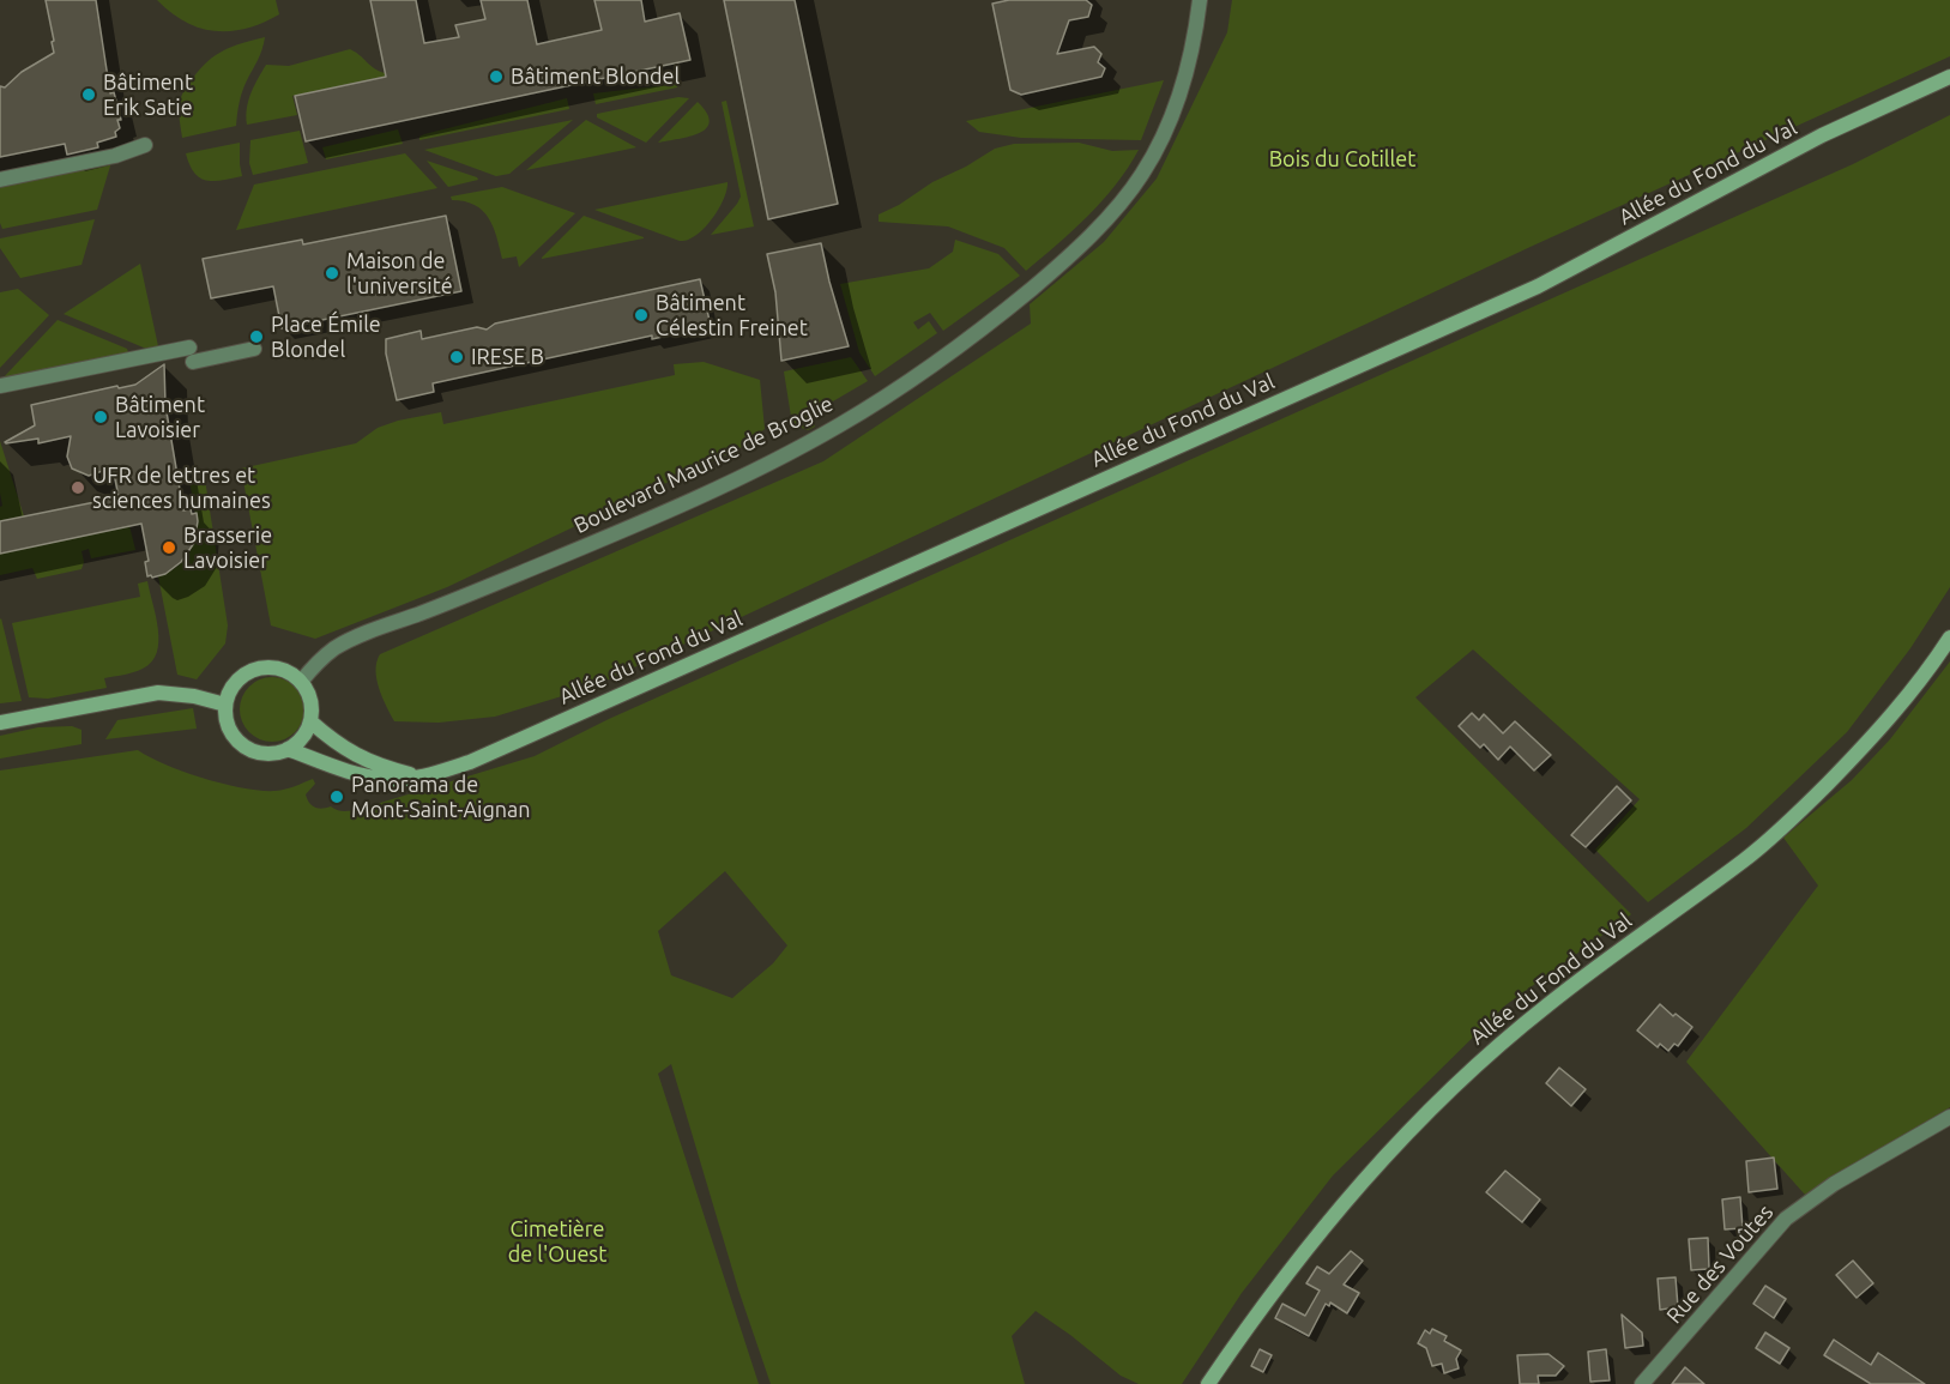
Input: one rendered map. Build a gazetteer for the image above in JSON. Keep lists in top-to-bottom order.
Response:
{
  "streets": {
    "street": ["Allée du Fond du Val", "Boulevard Maurice de Broglie", "Rue des Voûtes"]
  },
  "crossings": [
    ["Allée du Fond du Val", "Boulevard Maurice de Broglie"]
  ],
  "parks": ["Bois du Cotillet", "Cimetière de l'Ouest"],
  "places": [
    "Bâtiment Blondel",
    "Bâtiment Erik Satie",
    "Maison de l'université",
    "Bâtiment Célestin Freinet",
    "Place Émile Blondel",
    "IRESE B",
    "Bâtiment Lavoisier",
    "UFR de lettres et sciences humaines",
    "Brasserie Lavoisier",
    "Panorama de Mont-Saint-Aignan"
  ]
}
